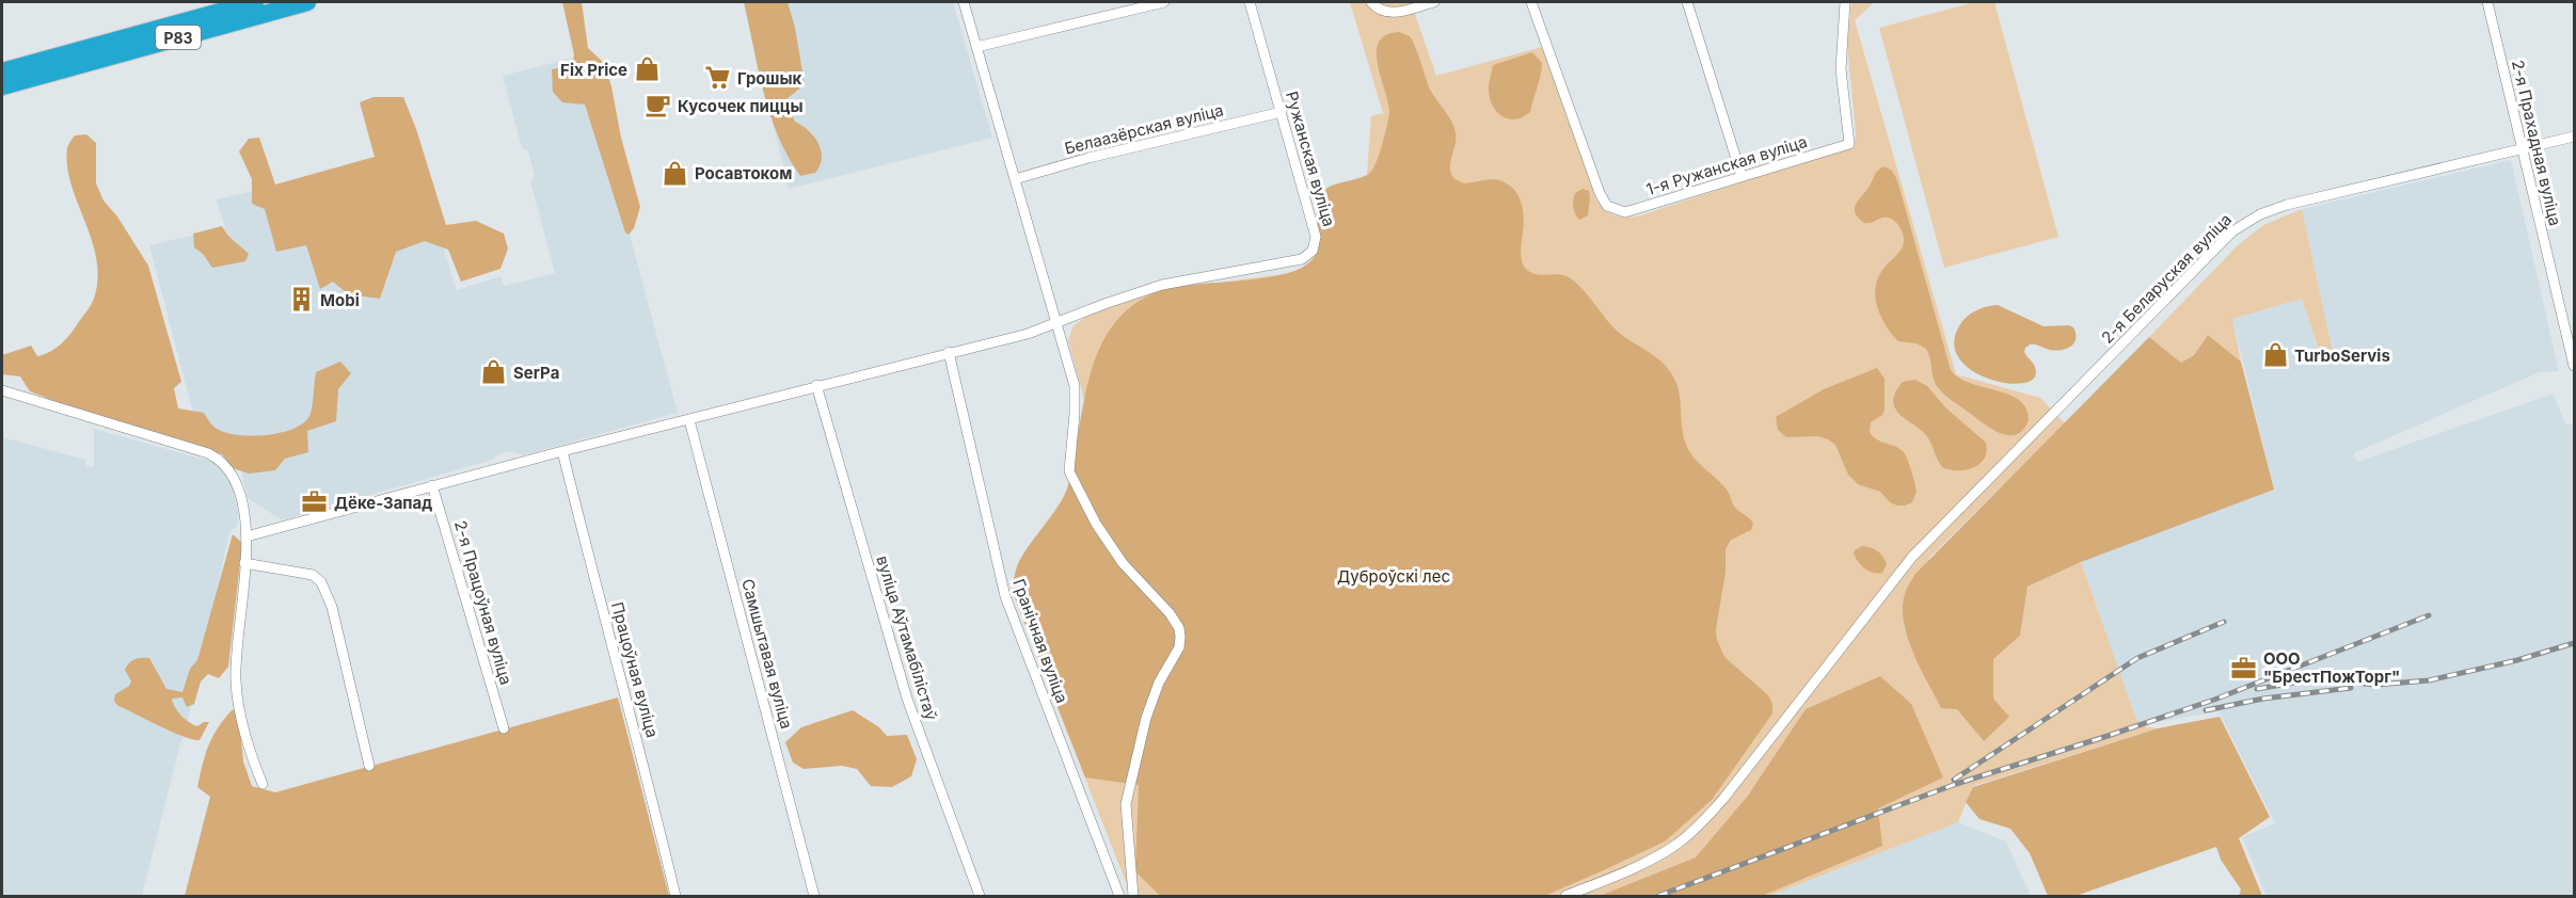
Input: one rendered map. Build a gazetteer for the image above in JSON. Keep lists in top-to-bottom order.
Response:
{
  "streets": {
    "highway": ["Р83"],
    "street": [
      "Белаазёрская вуліца",
      "2-я Прахадная вуліца",
      "Ружанская вуліца",
      "1-я Ружанская вуліца",
      "2-я Беларуская вуліца",
      "2-я Працоўная вуліца",
      "вуліца Аўтамабілістаў",
      "Гранічная вуліца",
      "Самшытавая вуліца",
      "Працоўная вуліца"
    ]
  },
  "crossings": [
    ["Белаазёрская вуліца", "Ружанская вуліца"],
    ["2-я Прахадная вуліца", "2-я Беларуская вуліца"]
  ],
  "parks": ["Дуброўскі лес"],
  "places": {
    "shop": [
      "Fix Price",
      "Росавтоком",
      "TurboServis",
      "SerPa"
    ],
    "supermarket": ["Грошык"],
    "cafe": ["Кусочек пиццы"],
    "building": ["Mobi"],
    "office": ["Дёке-Запад", "ООО \"БрестПожТорг\""]
  }
}
